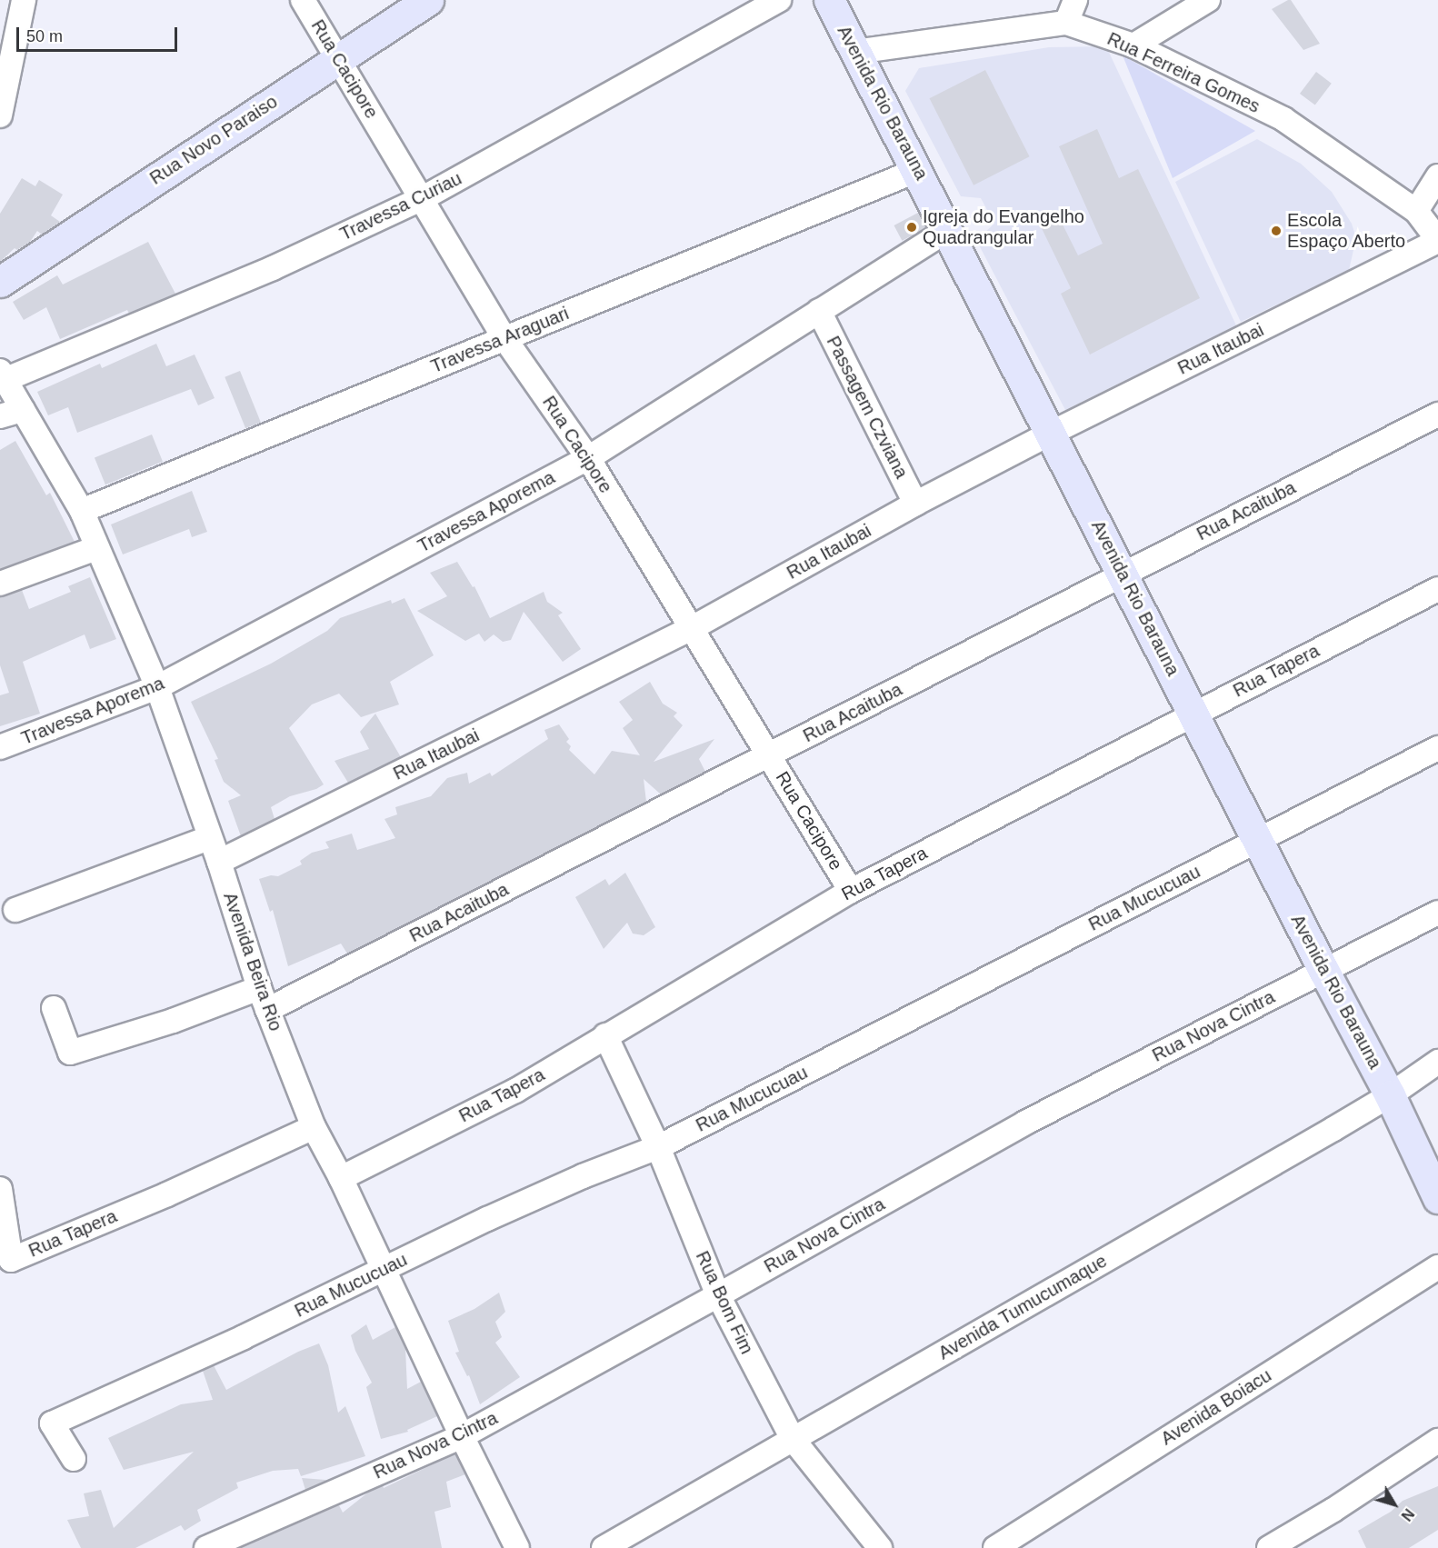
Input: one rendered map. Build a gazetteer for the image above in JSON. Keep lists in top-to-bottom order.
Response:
{
  "streets": {
    "street": [
      "Rua Cacipore",
      "Rua Ferreira Gomes",
      "Avenida Rio Barauna",
      "Rua Novo Paraiso",
      "Travessa Curiau",
      "Travessa Araguari",
      "Rua Itaubai",
      "Passagem Czviana",
      "Rua Acaituba",
      "Travessa Aporema",
      "Rua Tapera",
      "Rua Mucucuau",
      "Avenida Beira Rio",
      "Rua Nova Cintra",
      "Rua Bom Fim",
      "Avenida Tumucumaque",
      "Avenida Boiacu"
    ]
  },
  "crossings": [
    ["Rua Cacipore", "Rua Novo Paraiso"],
    ["Rua Cacipore", "Travessa Curiau"],
    ["Rua Cacipore", "Travessa Araguari"],
    ["Rua Cacipore", "Rua Itaubai"],
    ["Rua Cacipore", "Rua Acaituba"],
    ["Rua Cacipore", "Travessa Aporema"],
    ["Rua Cacipore", "Rua Tapera"],
    ["Rua Ferreira Gomes", "Avenida Rio Barauna"],
    ["Rua Ferreira Gomes", "Rua Itaubai"],
    ["Avenida Rio Barauna", "Travessa Araguari"],
    ["Avenida Rio Barauna", "Rua Itaubai"],
    ["Avenida Rio Barauna", "Rua Acaituba"],
    ["Avenida Rio Barauna", "Travessa Aporema"],
    ["Avenida Rio Barauna", "Rua Tapera"],
    ["Avenida Rio Barauna", "Rua Mucucuau"],
    ["Avenida Rio Barauna", "Rua Nova Cintra"],
    ["Avenida Rio Barauna", "Avenida Tumucumaque"],
    ["Travessa Curiau", "Avenida Beira Rio"],
    ["Travessa Araguari", "Avenida Beira Rio"],
    ["Rua Itaubai", "Passagem Czviana"],
    ["Rua Itaubai", "Avenida Beira Rio"],
    ["Passagem Czviana", "Travessa Aporema"],
    ["Rua Acaituba", "Avenida Beira Rio"],
    ["Travessa Aporema", "Avenida Beira Rio"],
    ["Rua Tapera", "Avenida Beira Rio"],
    ["Rua Tapera", "Rua Bom Fim"],
    ["Rua Mucucuau", "Avenida Beira Rio"],
    ["Rua Mucucuau", "Rua Bom Fim"],
    ["Avenida Beira Rio", "Rua Nova Cintra"],
    ["Rua Nova Cintra", "Rua Bom Fim"],
    ["Rua Bom Fim", "Avenida Tumucumaque"]
  ],
  "places": ["Igreja do Evangelho Quadrangular", "Escola Espaço Aberto"],
  "scale_bar": "50 m",
  "north": "bottom right"
}
